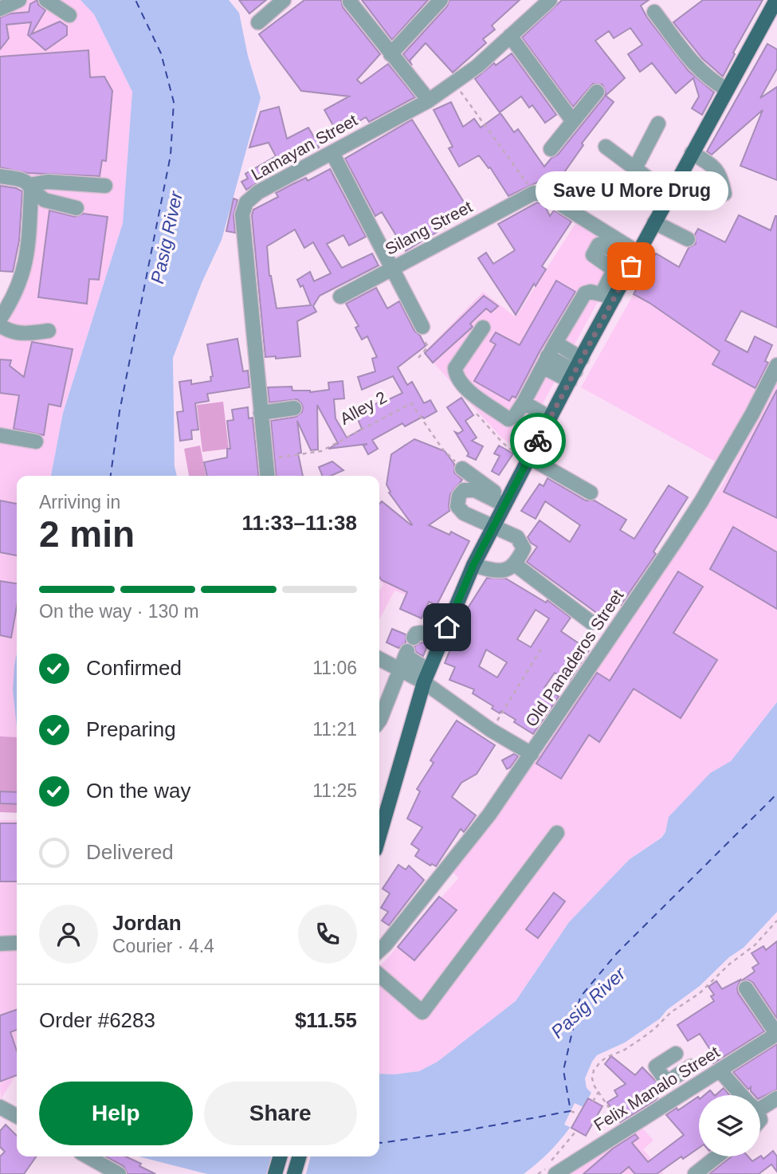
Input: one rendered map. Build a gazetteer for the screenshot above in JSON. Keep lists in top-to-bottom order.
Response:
{
  "streets": {
    "street": [
      "Lamayan Street",
      "Silang Street",
      "Old Panaderos Street",
      "Felix Manalo Street"
    ],
    "path": ["Alley 2"]
  },
  "crossings": [
    ["Lamayan Street", "Alley 2"]
  ],
  "water": ["Pasig River"],
  "places": ["Save U More Drug"],
  "page": {
    "bubble": "Save U More Drug",
    "heading": ["2 min", "Arriving in", "11:33–11:38"],
    "panel": [
      "Jordan",
      "Courier · 4.4",
      "Order #6283",
      "$11.55"
    ],
    "bar": "On the way · 130 m",
    "list": [
      ["Confirmed", "11:06"],
      ["Preparing", "11:21"],
      ["On the way", "11:25"],
      "Delivered"
    ],
    "buttons": ["Help", "Share"]
  }
}
